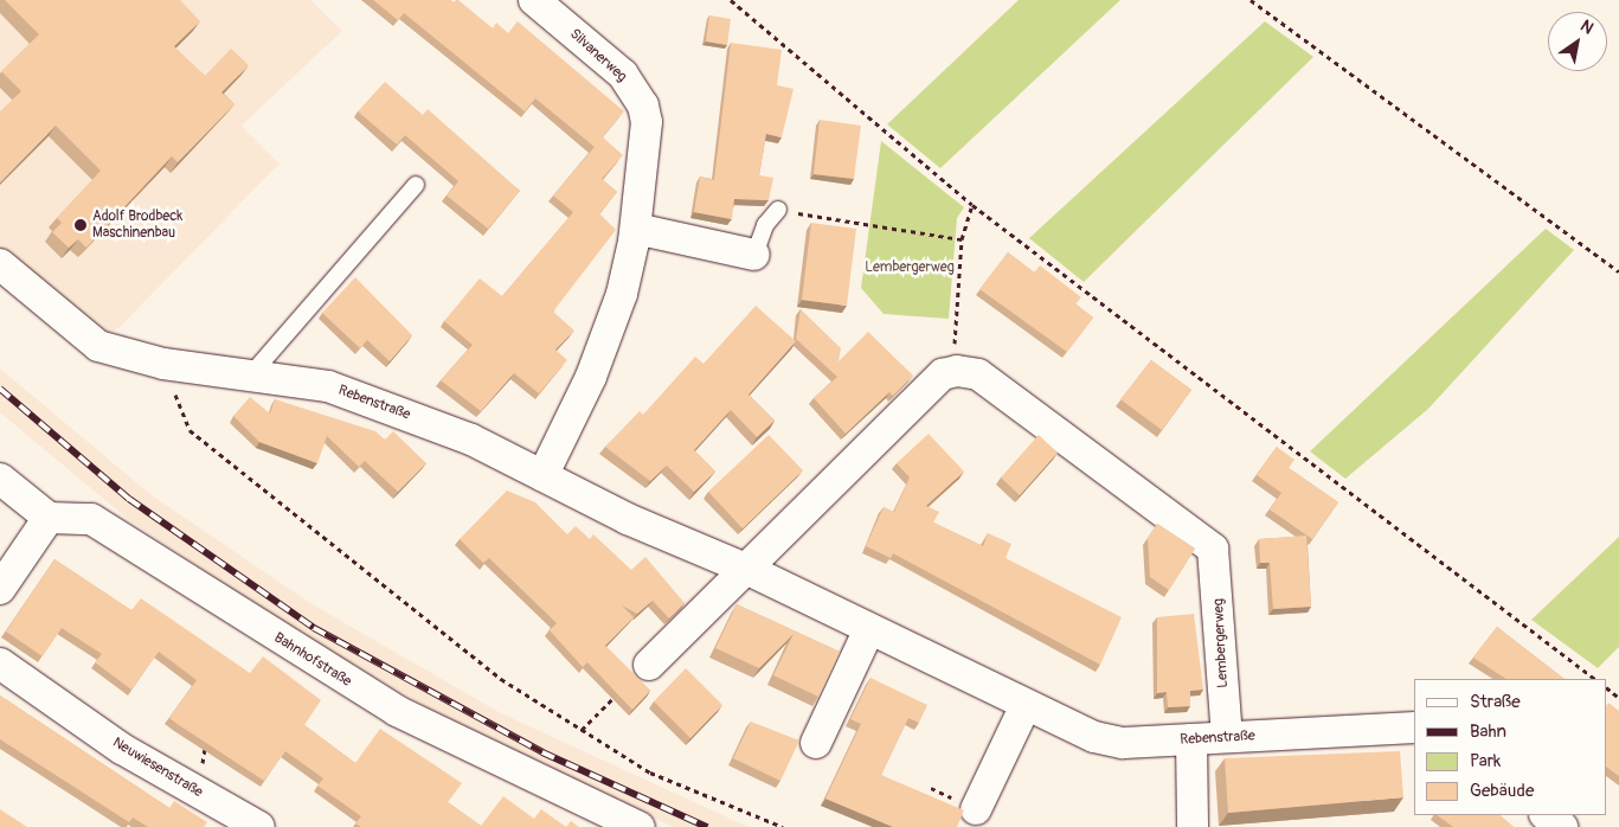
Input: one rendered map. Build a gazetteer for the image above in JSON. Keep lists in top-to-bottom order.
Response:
{
  "streets": {
    "street": [
      "Silvanerweg",
      "Rebenstraße",
      "Lembergerweg",
      "Bahnhofstraße",
      "Neuwiesenstraße"
    ]
  },
  "crossings": [
    ["Silvanerweg", "Rebenstraße"],
    ["Rebenstraße", "Lembergerweg"]
  ],
  "parks": ["Lembergerweg"],
  "places": ["Adolf Brodbeck Maschinenbau"],
  "legend": [
    "Straße",
    "Bahn",
    "Park",
    "Gebäude"
  ],
  "north": "top right"
}
